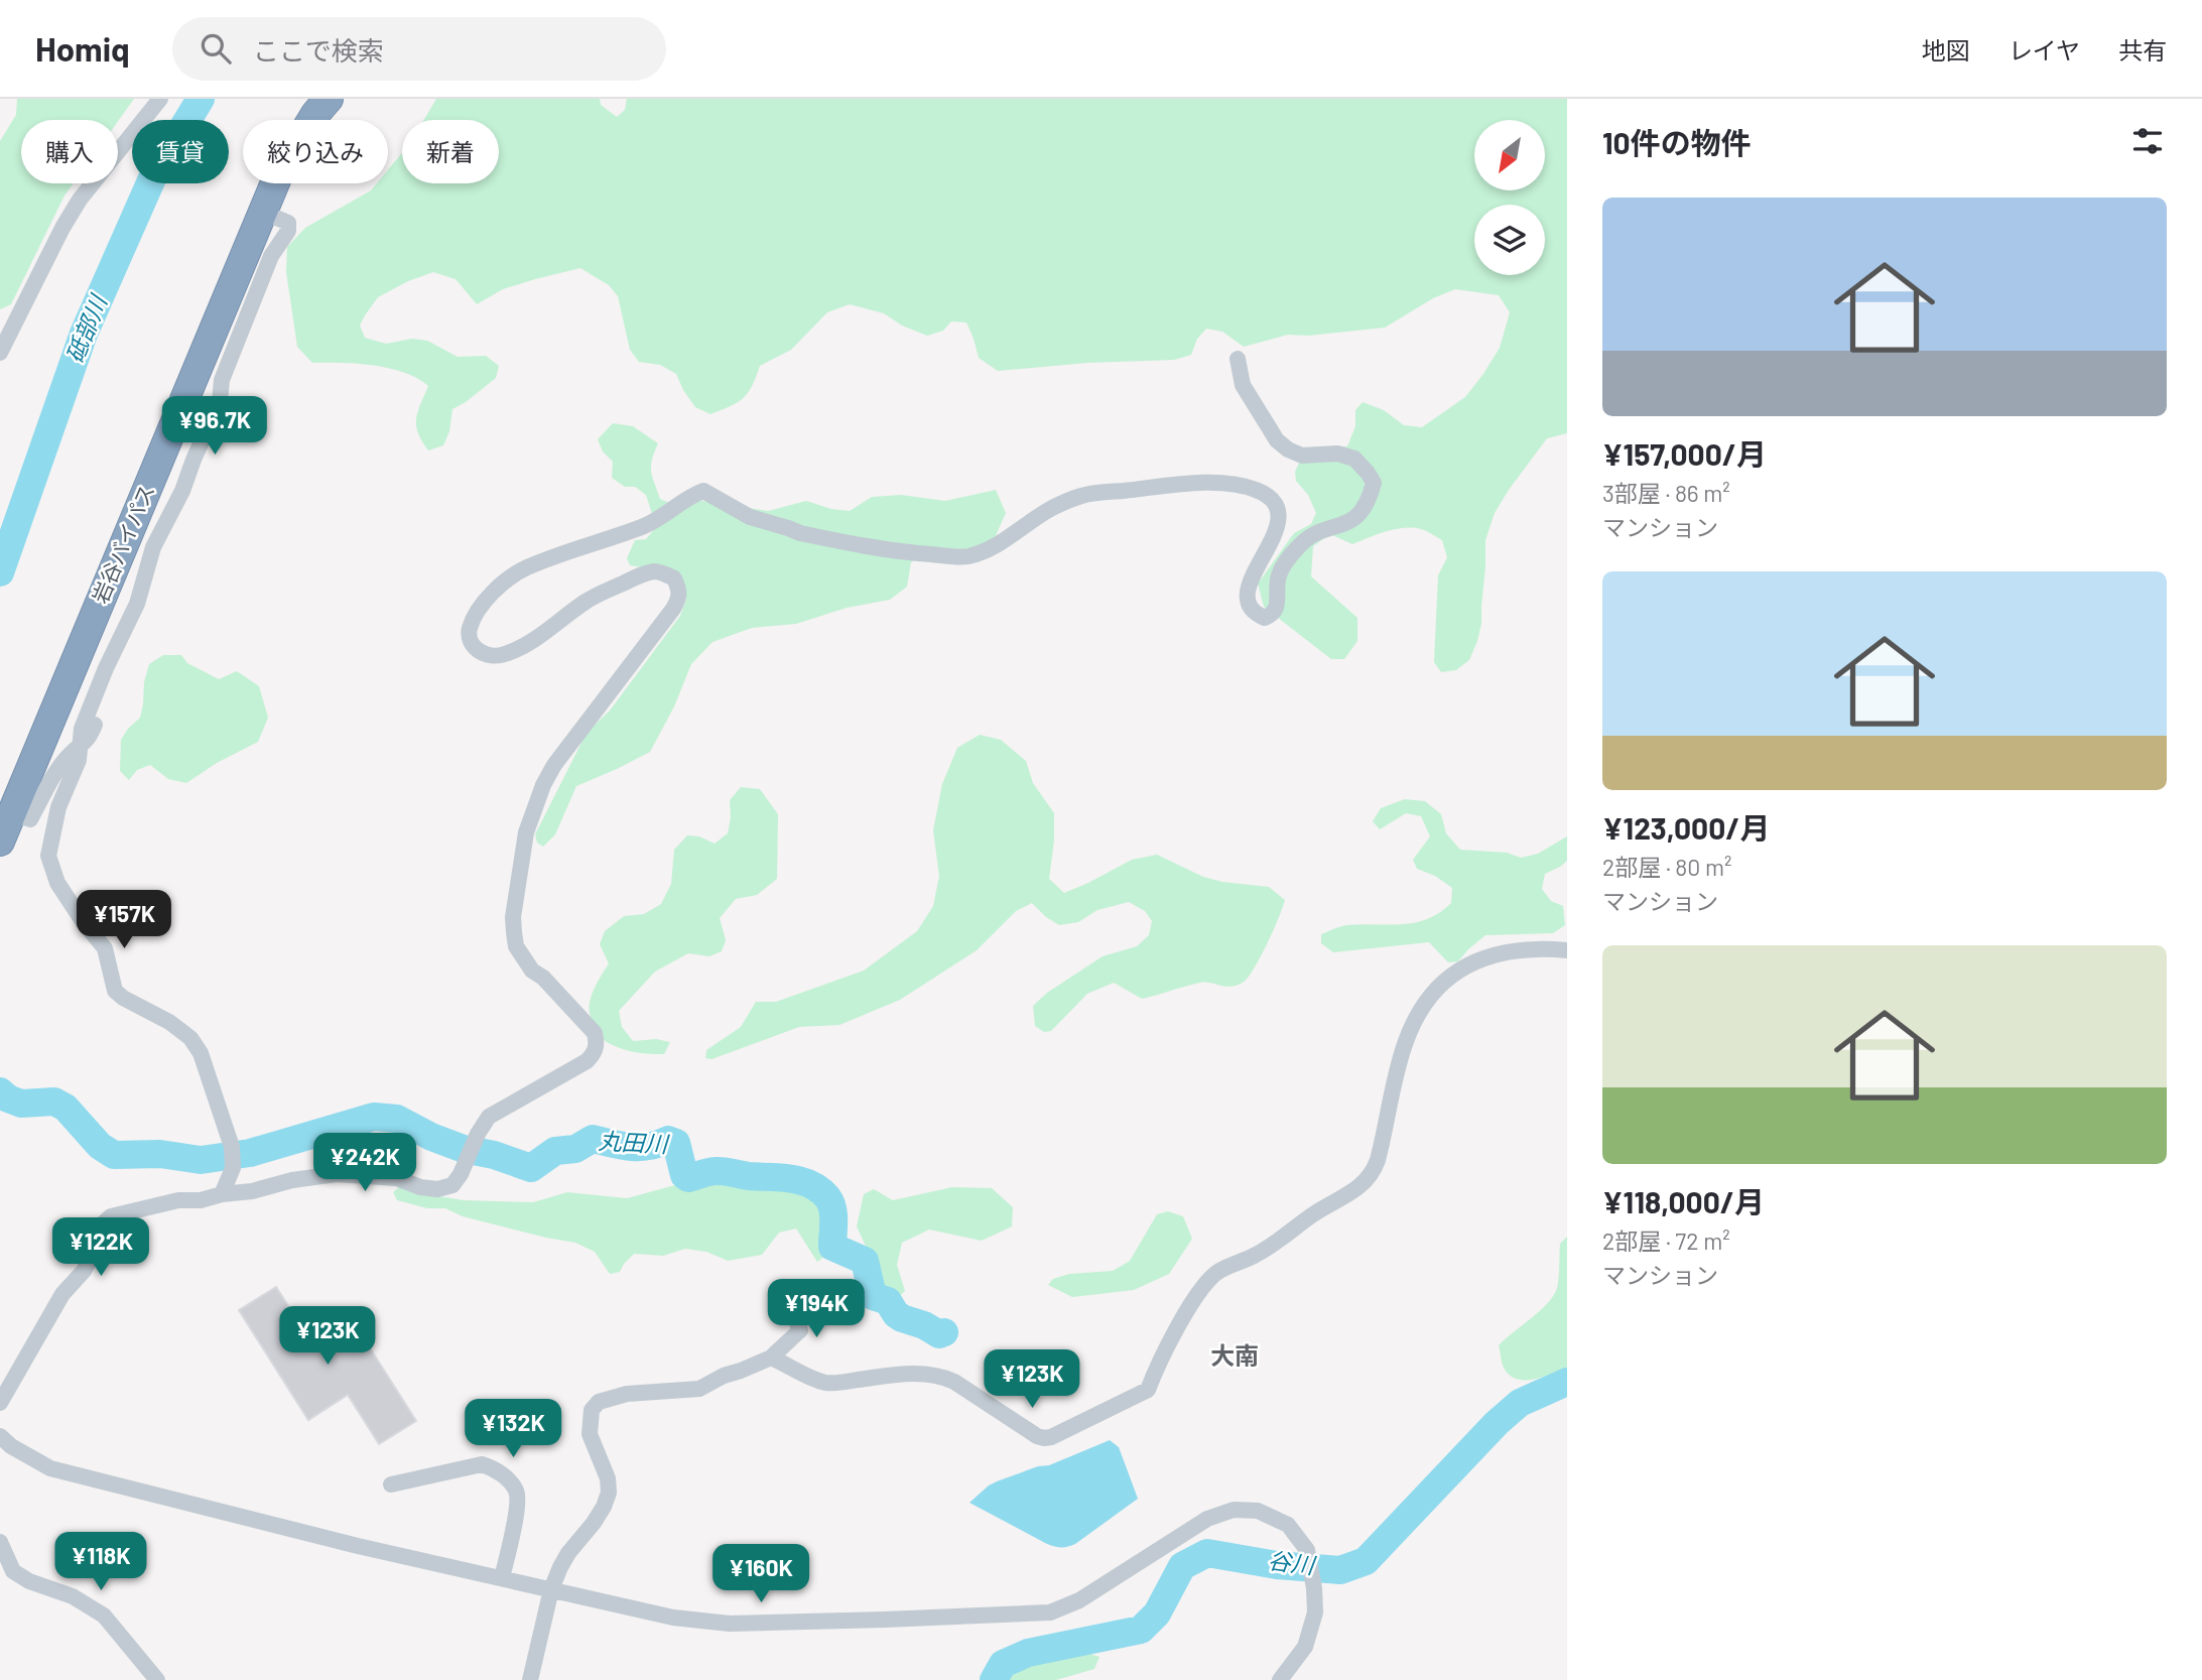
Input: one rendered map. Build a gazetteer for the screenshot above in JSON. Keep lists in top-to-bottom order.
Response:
{
  "streets": {
    "highway": ["岩谷バイパス"]
  },
  "districts": ["大南"],
  "water": ["砥部川", "丸田川", "谷川"],
  "north": "bottom left",
  "page": {
    "header": "Homiq",
    "search": "ここで検索",
    "nav": ["地図", "レイヤ", "共有"],
    "heading": "10件の物件",
    "chip": [
      "購入",
      "賃貸",
      "絞り込み",
      "新着"
    ],
    "list": [
      {
        "name": "¥157,000/月",
        "note": "3部屋 · 86 m² · マンション"
      },
      {
        "name": "¥123,000/月",
        "note": "2部屋 · 80 m² · マンション"
      },
      {
        "name": "¥118,000/月",
        "note": "2部屋 · 72 m² · マンション"
      }
    ],
    "price": [
      "¥96.7K",
      "¥157K",
      "¥242K",
      "¥122K",
      "¥194K",
      "¥123K",
      "¥123K",
      "¥132K",
      "¥118K",
      "¥160K"
    ]
  }
}
